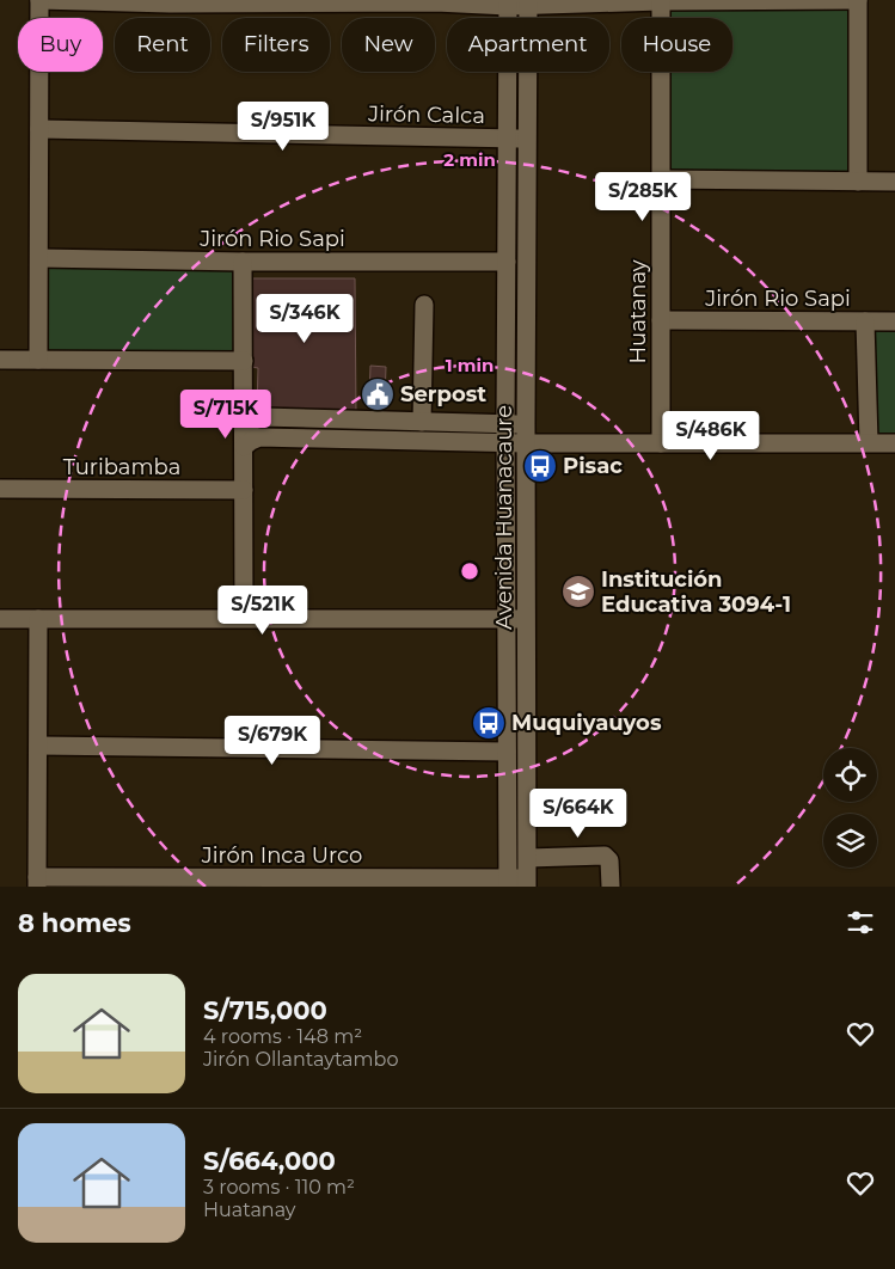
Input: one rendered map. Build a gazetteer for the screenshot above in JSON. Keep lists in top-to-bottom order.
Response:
{
  "streets": {
    "street": [
      "Jirón Calca",
      "Jirón Rio Sapi",
      "Huatanay",
      "Turibamba",
      "Avenida Huanacaure",
      "Jirón Inca Urco"
    ]
  },
  "crossings": [
    ["Jirón Calca", "Avenida Huanacaure"],
    ["Jirón Rio Sapi", "Huatanay"],
    ["Jirón Rio Sapi", "Avenida Huanacaure"],
    ["Avenida Huanacaure", "Jirón Inca Urco"]
  ],
  "places": {
    "public building": ["Serpost"],
    "bus stop": ["Pisac", "Muquiyauyos"],
    "school or university": ["Institución Educativa 3094-1"]
  },
  "page": {
    "chip": [
      "Buy",
      "Rent",
      "Filters",
      "New",
      "Apartment",
      "House"
    ],
    "price": [
      "S/951K",
      "S/285K",
      "S/346K",
      "S/715K",
      "S/486K",
      "S/521K",
      "S/679K",
      "S/664K"
    ],
    "heading": "8 homes",
    "list": [
      {
        "name": "S/715,000",
        "note": "4 rooms · 148 m² · Jirón Ollantaytambo"
      },
      {
        "name": "S/664,000",
        "note": "3 rooms · 110 m² · Huatanay"
      }
    ]
  },
  "rings": ["2 min", "1 min"]
}
